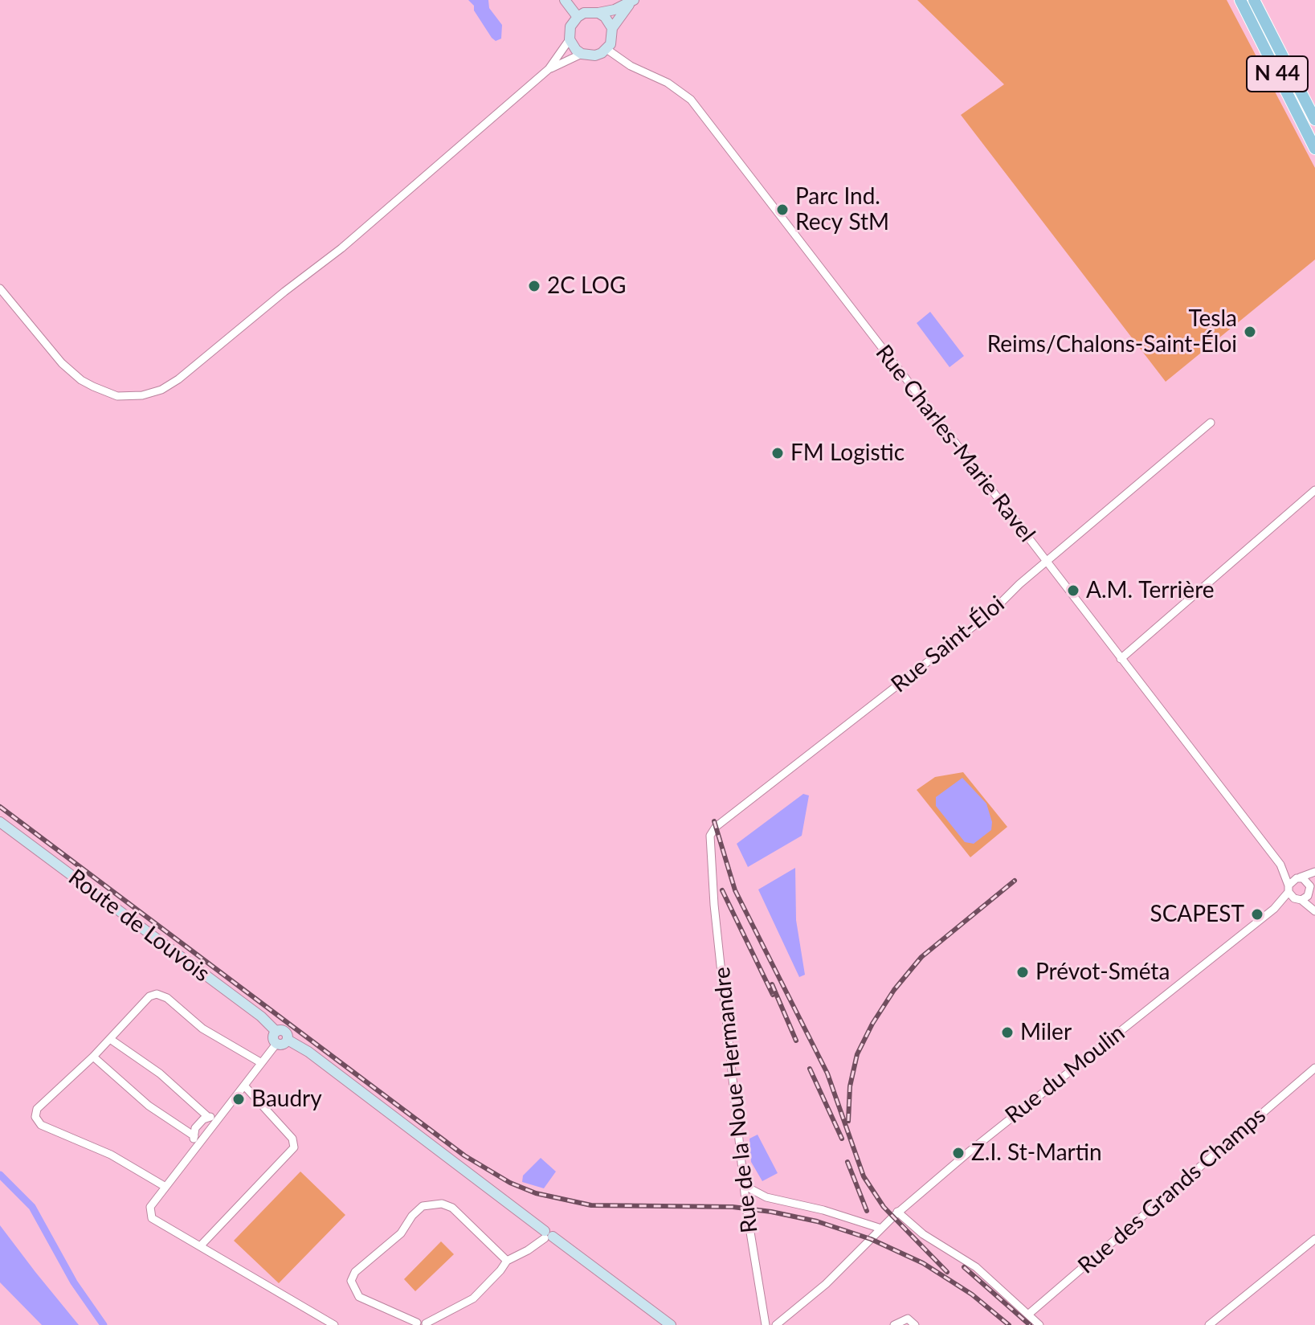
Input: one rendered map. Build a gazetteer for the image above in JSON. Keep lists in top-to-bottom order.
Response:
{
  "streets": {
    "main road": ["N 44"],
    "street": [
      "Rue Charles-Marie Ravel",
      "Rue Saint-Éloi",
      "Route de Louvois",
      "Rue du Moulin",
      "Rue de la Noue Hermandre",
      "Rue des Grands Champs"
    ]
  },
  "crossings": [
    ["Rue Charles-Marie Ravel", "Rue Saint-Éloi"],
    ["Rue Charles-Marie Ravel", "Rue du Moulin"],
    ["Rue Saint-Éloi", "Rue de la Noue Hermandre"]
  ],
  "places": [
    "Parc Ind. Recy StM",
    "2C LOG",
    "Tesla Reims/Chalons-Saint-Éloi",
    "FM Logistic",
    "A.M. Terrière",
    "SCAPEST",
    "Prévot-Sméta",
    "Miler",
    "Baudry",
    "Z.I. St-Martin"
  ]
}
